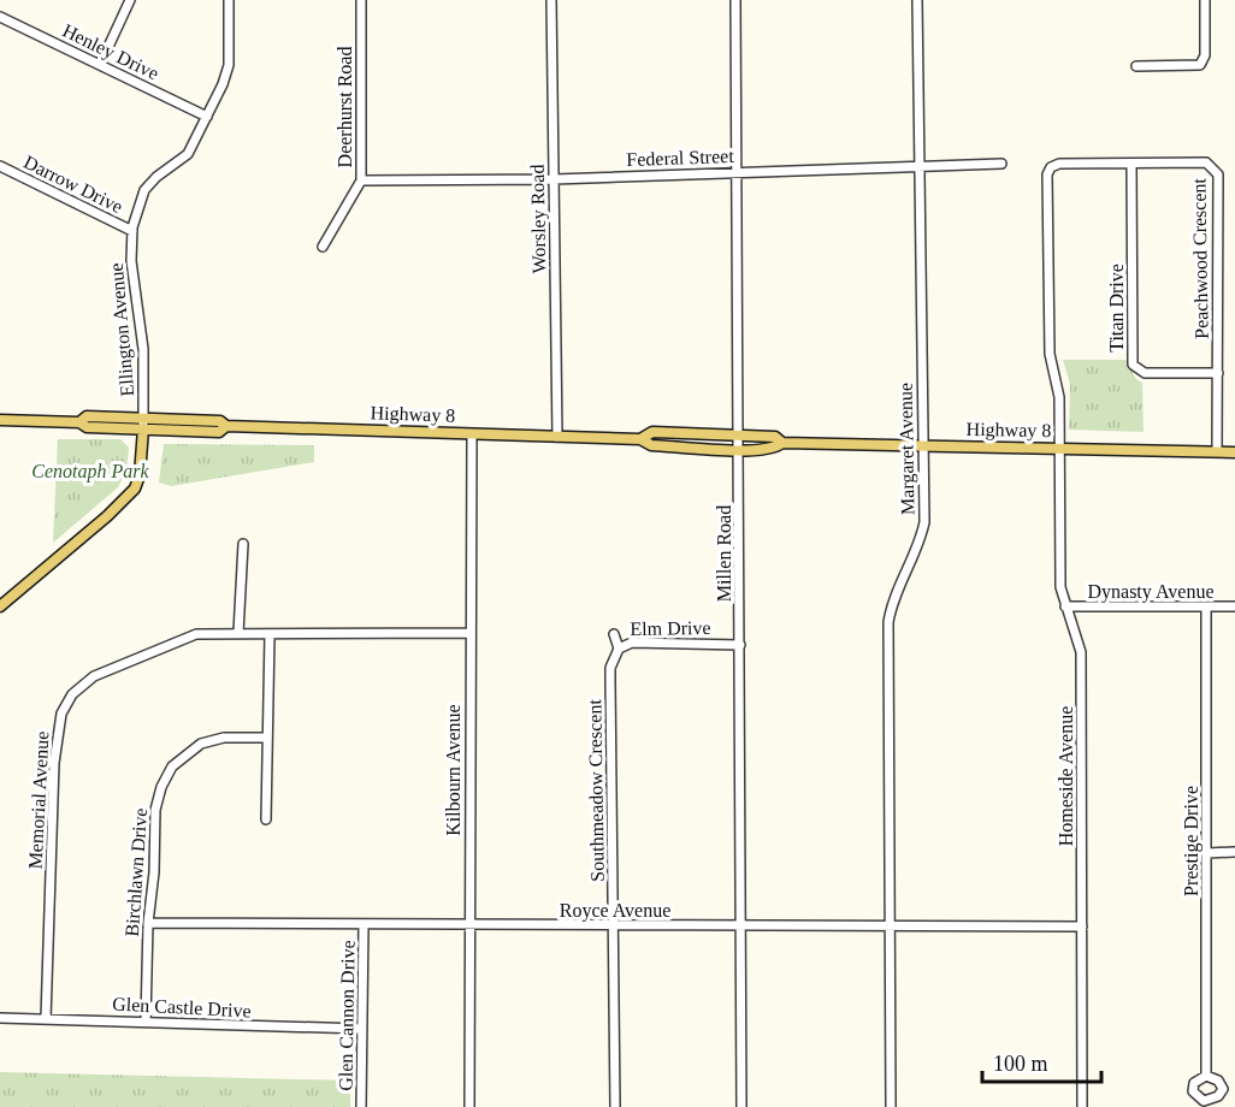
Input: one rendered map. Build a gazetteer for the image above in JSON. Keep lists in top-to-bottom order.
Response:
{
  "streets": {
    "main road": ["Highway 8"],
    "street": [
      "Henley Drive",
      "Deerhurst Road",
      "Federal Street",
      "Darrow Drive",
      "Worsley Road",
      "Peachwood Crescent",
      "Titan Drive",
      "Ellington Avenue",
      "Margaret Avenue",
      "Millen Road",
      "Dynasty Avenue",
      "Elm Drive",
      "Kilbourn Avenue",
      "Homeside Avenue",
      "Southmeadow Crescent",
      "Memorial Avenue",
      "Prestige Drive",
      "Birchlawn Drive",
      "Royce Avenue",
      "Glen Castle Drive",
      "Glen Cannon Drive"
    ]
  },
  "crossings": [
    ["Henley Drive", "Ellington Avenue"],
    ["Deerhurst Road", "Federal Street"],
    ["Federal Street", "Worsley Road"],
    ["Federal Street", "Margaret Avenue"],
    ["Federal Street", "Millen Road"],
    ["Darrow Drive", "Ellington Avenue"],
    ["Worsley Road", "Highway 8"],
    ["Peachwood Crescent", "Titan Drive"],
    ["Peachwood Crescent", "Highway 8"],
    ["Peachwood Crescent", "Homeside Avenue"],
    ["Ellington Avenue", "Highway 8"],
    ["Highway 8", "Margaret Avenue"],
    ["Highway 8", "Millen Road"],
    ["Highway 8", "Kilbourn Avenue"],
    ["Highway 8", "Homeside Avenue"],
    ["Margaret Avenue", "Royce Avenue"],
    ["Millen Road", "Elm Drive"],
    ["Millen Road", "Royce Avenue"],
    ["Dynasty Avenue", "Homeside Avenue"],
    ["Dynasty Avenue", "Prestige Drive"],
    ["Elm Drive", "Southmeadow Crescent"],
    ["Kilbourn Avenue", "Memorial Avenue"],
    ["Kilbourn Avenue", "Royce Avenue"],
    ["Homeside Avenue", "Royce Avenue"],
    ["Southmeadow Crescent", "Royce Avenue"],
    ["Memorial Avenue", "Glen Castle Drive"],
    ["Birchlawn Drive", "Royce Avenue"],
    ["Birchlawn Drive", "Glen Castle Drive"],
    ["Royce Avenue", "Glen Cannon Drive"],
    ["Glen Castle Drive", "Glen Cannon Drive"]
  ],
  "parks": ["Cenotaph Park"],
  "scale_bar": "100 m"
}
